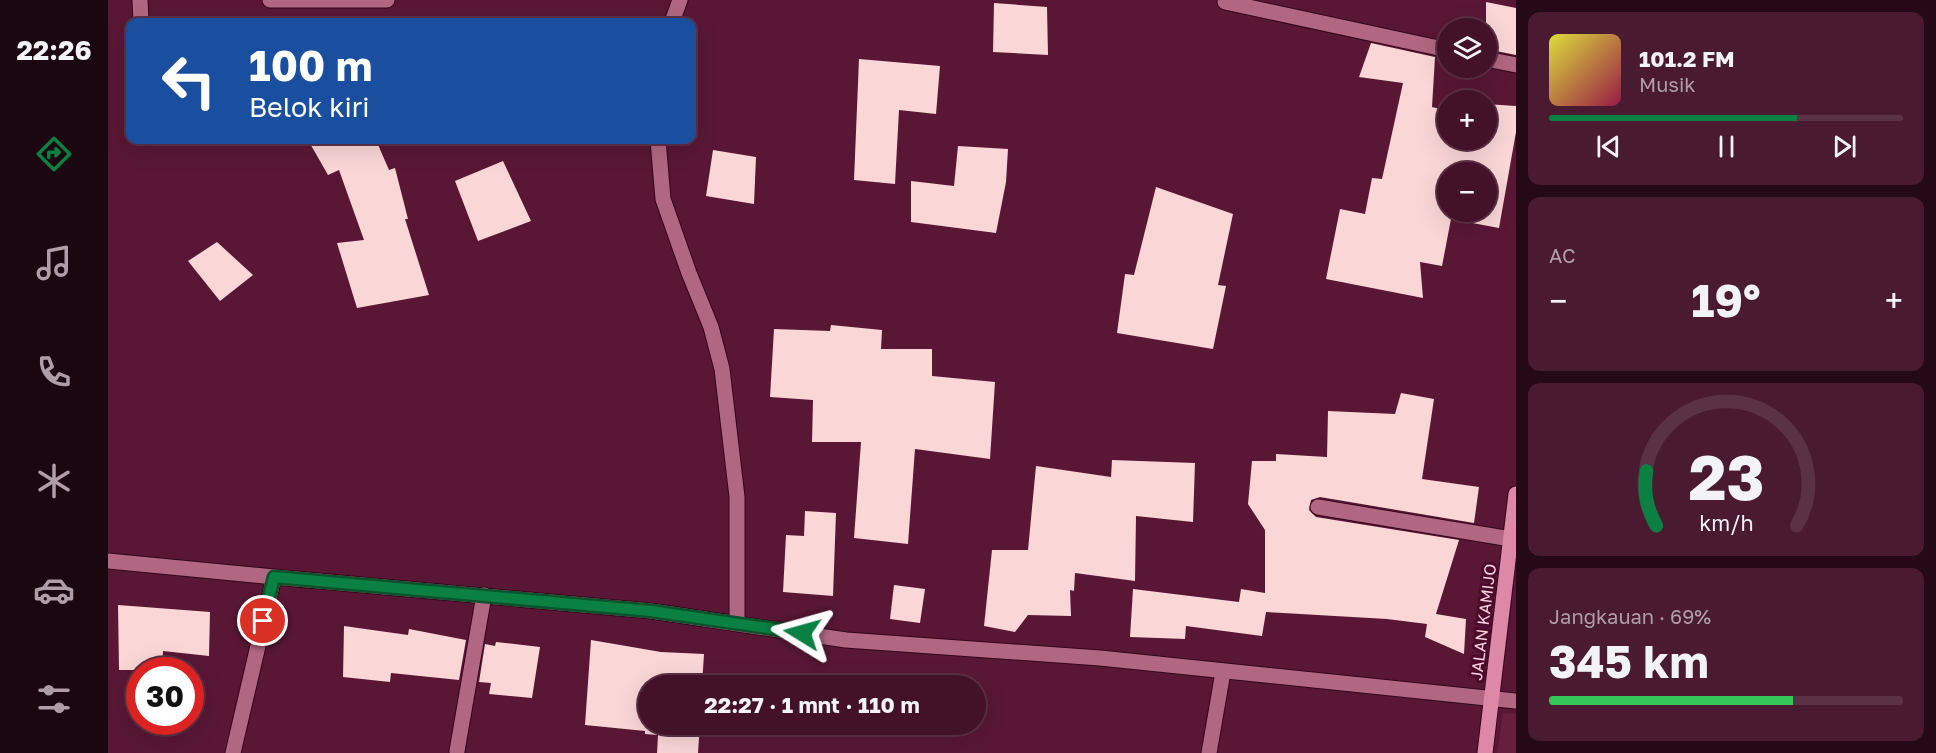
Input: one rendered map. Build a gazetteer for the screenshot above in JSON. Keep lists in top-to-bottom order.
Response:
{
  "streets": {
    "main road": ["JALAN KAMIJO"]
  },
  "page": {
    "tabs": "22:26",
    "map_buttons": ["+", "−"],
    "turn": ["100 m", "Belok kiri"],
    "song": ["101.2 FM", "Musik"],
    "tile": [
      "AC",
      ["Jangkauan · 69%", "345 km"]
    ],
    "heat": ["−", "19°", "+"],
    "limit": "30",
    "trip": "22:27 · 1 mnt · 110 m",
    "gauge": ["23", "km/h"]
  }
}
